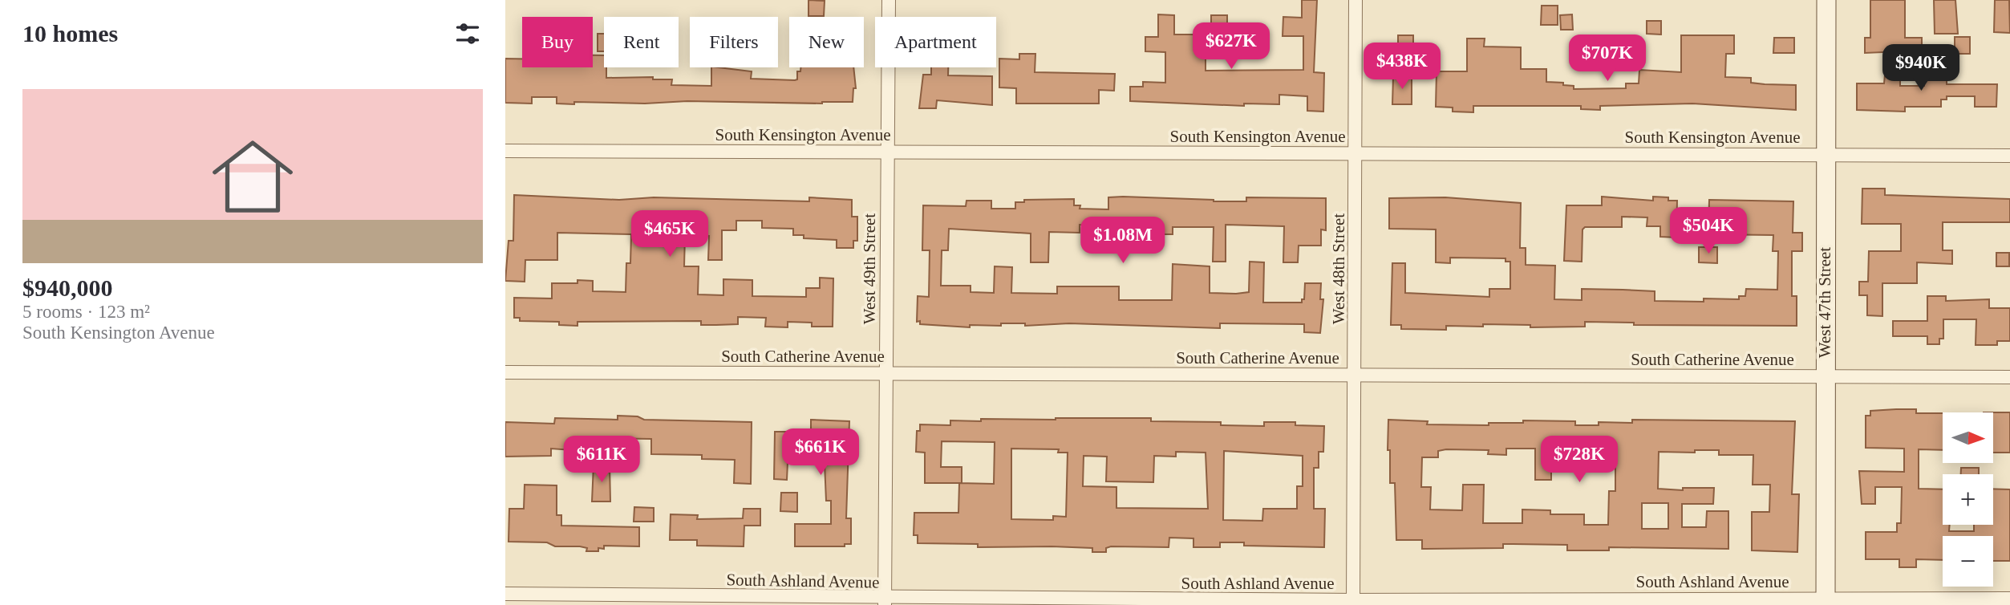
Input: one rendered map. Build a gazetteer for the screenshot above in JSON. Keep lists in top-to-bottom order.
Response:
{
  "streets": {
    "main road": ["West 47th Street"],
    "street": [
      "South Kensington Avenue",
      "West 49th Street",
      "West 48th Street",
      "South Catherine Avenue",
      "South Ashland Avenue"
    ]
  },
  "crossings": [
    ["South Kensington Avenue", "West 49th Street"],
    ["South Kensington Avenue", "West 48th Street"],
    ["South Kensington Avenue", "West 47th Street"],
    ["West 49th Street", "South Catherine Avenue"],
    ["West 49th Street", "South Ashland Avenue"],
    ["West 48th Street", "South Catherine Avenue"],
    ["West 48th Street", "South Ashland Avenue"],
    ["West 47th Street", "South Catherine Avenue"],
    ["West 47th Street", "South Ashland Avenue"]
  ],
  "north": "right",
  "page": {
    "heading": "10 homes",
    "chip": [
      "Buy",
      "Rent",
      "Filters",
      "New",
      "Apartment"
    ],
    "price": [
      "$627K",
      "$707K",
      "$438K",
      "$940K",
      "$504K",
      "$465K",
      "$1.08M",
      "$661K",
      "$611K",
      "$728K"
    ],
    "list": [
      {
        "name": "$940,000",
        "note": "5 rooms · 123 m² · South Kensington Avenue"
      }
    ],
    "map_buttons": ["+", "−"]
  }
}
